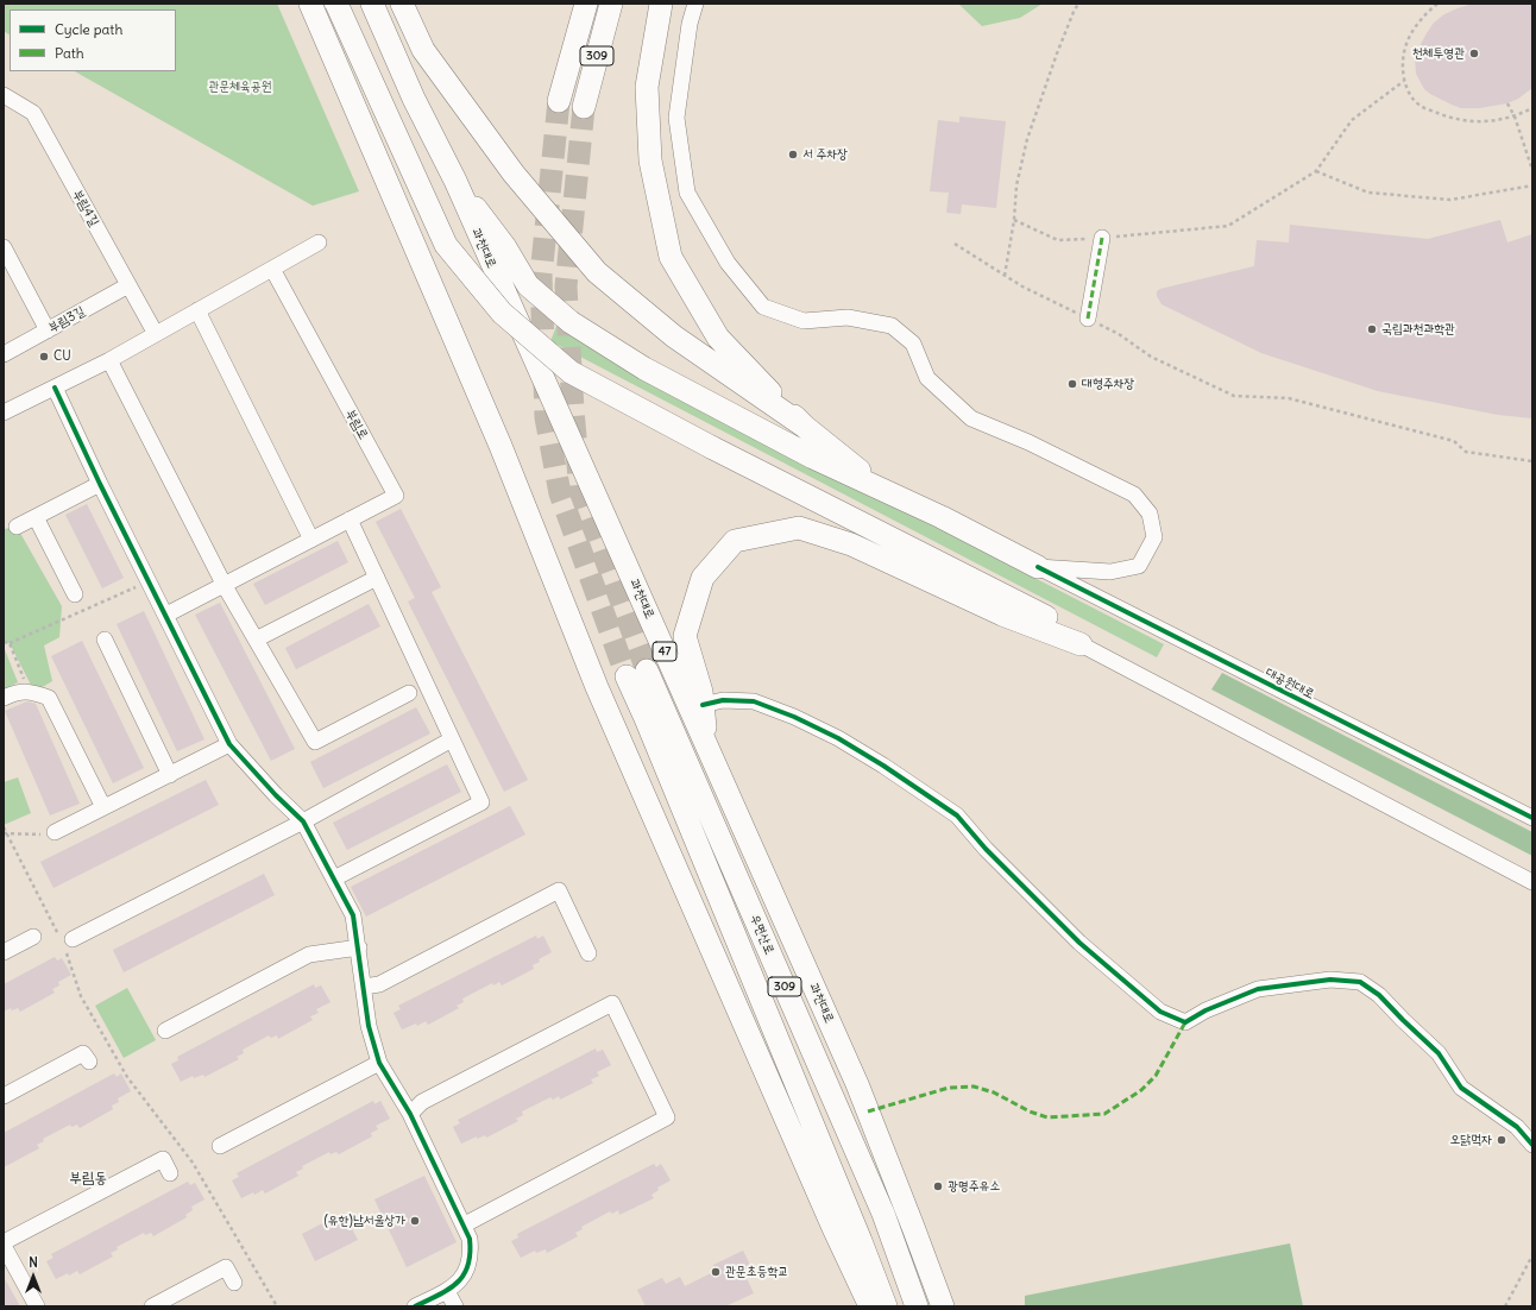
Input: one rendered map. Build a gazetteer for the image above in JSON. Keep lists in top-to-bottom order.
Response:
{
  "streets": {
    "highway": [
      "309",
      "과천대로",
      "47",
      "우면산로"
    ],
    "street": [
      "부림4길",
      "부림3길",
      "부림로",
      "대공원대로"
    ]
  },
  "crossings": [
    ["부림4길", "부림3길"]
  ],
  "districts": ["부림동"],
  "parks": ["관문체육공원"],
  "places": [
    "천체투영관",
    "서 주차장",
    "국립과천과학관",
    "CU",
    "대형주차장",
    "오닭먹자",
    "광명주유소",
    "(유한)남서울상가",
    "관문초등학교"
  ],
  "legend": ["Cycle path", "Path"],
  "north": "top"
}
